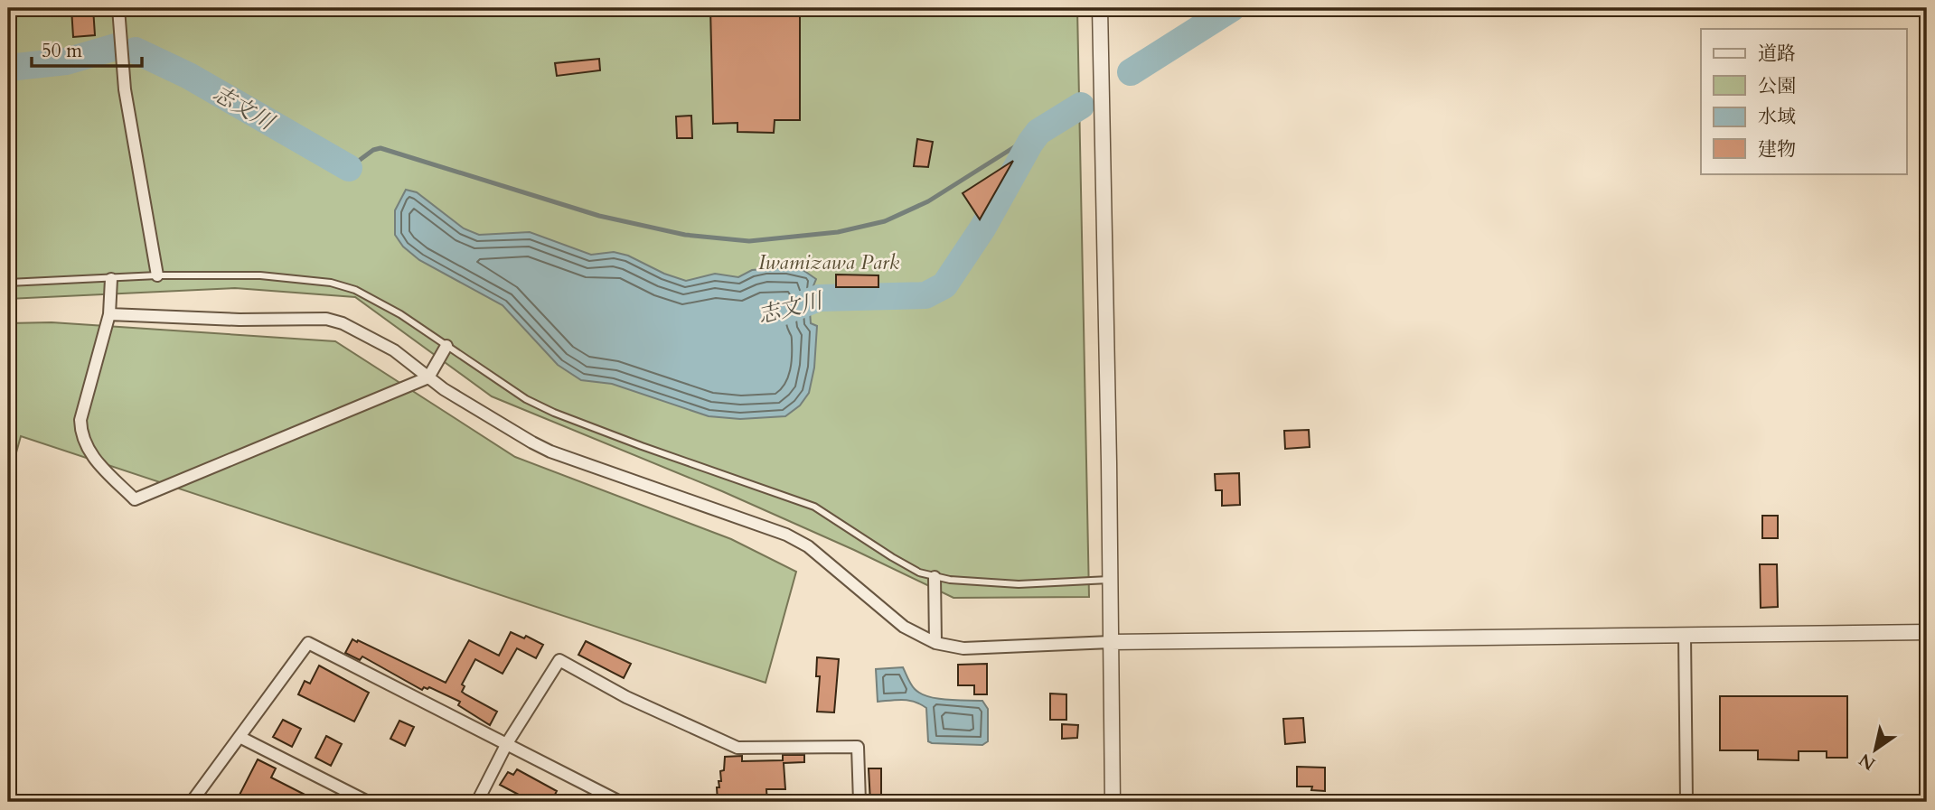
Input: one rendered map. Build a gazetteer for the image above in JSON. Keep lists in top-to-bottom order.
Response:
{
  "water": ["志文川"],
  "parks": ["Iwamizawa Park"],
  "legend": [
    "道路",
    "公園",
    "水域",
    "建物"
  ],
  "scale_bar": "50 m",
  "north": "bottom left"
}
